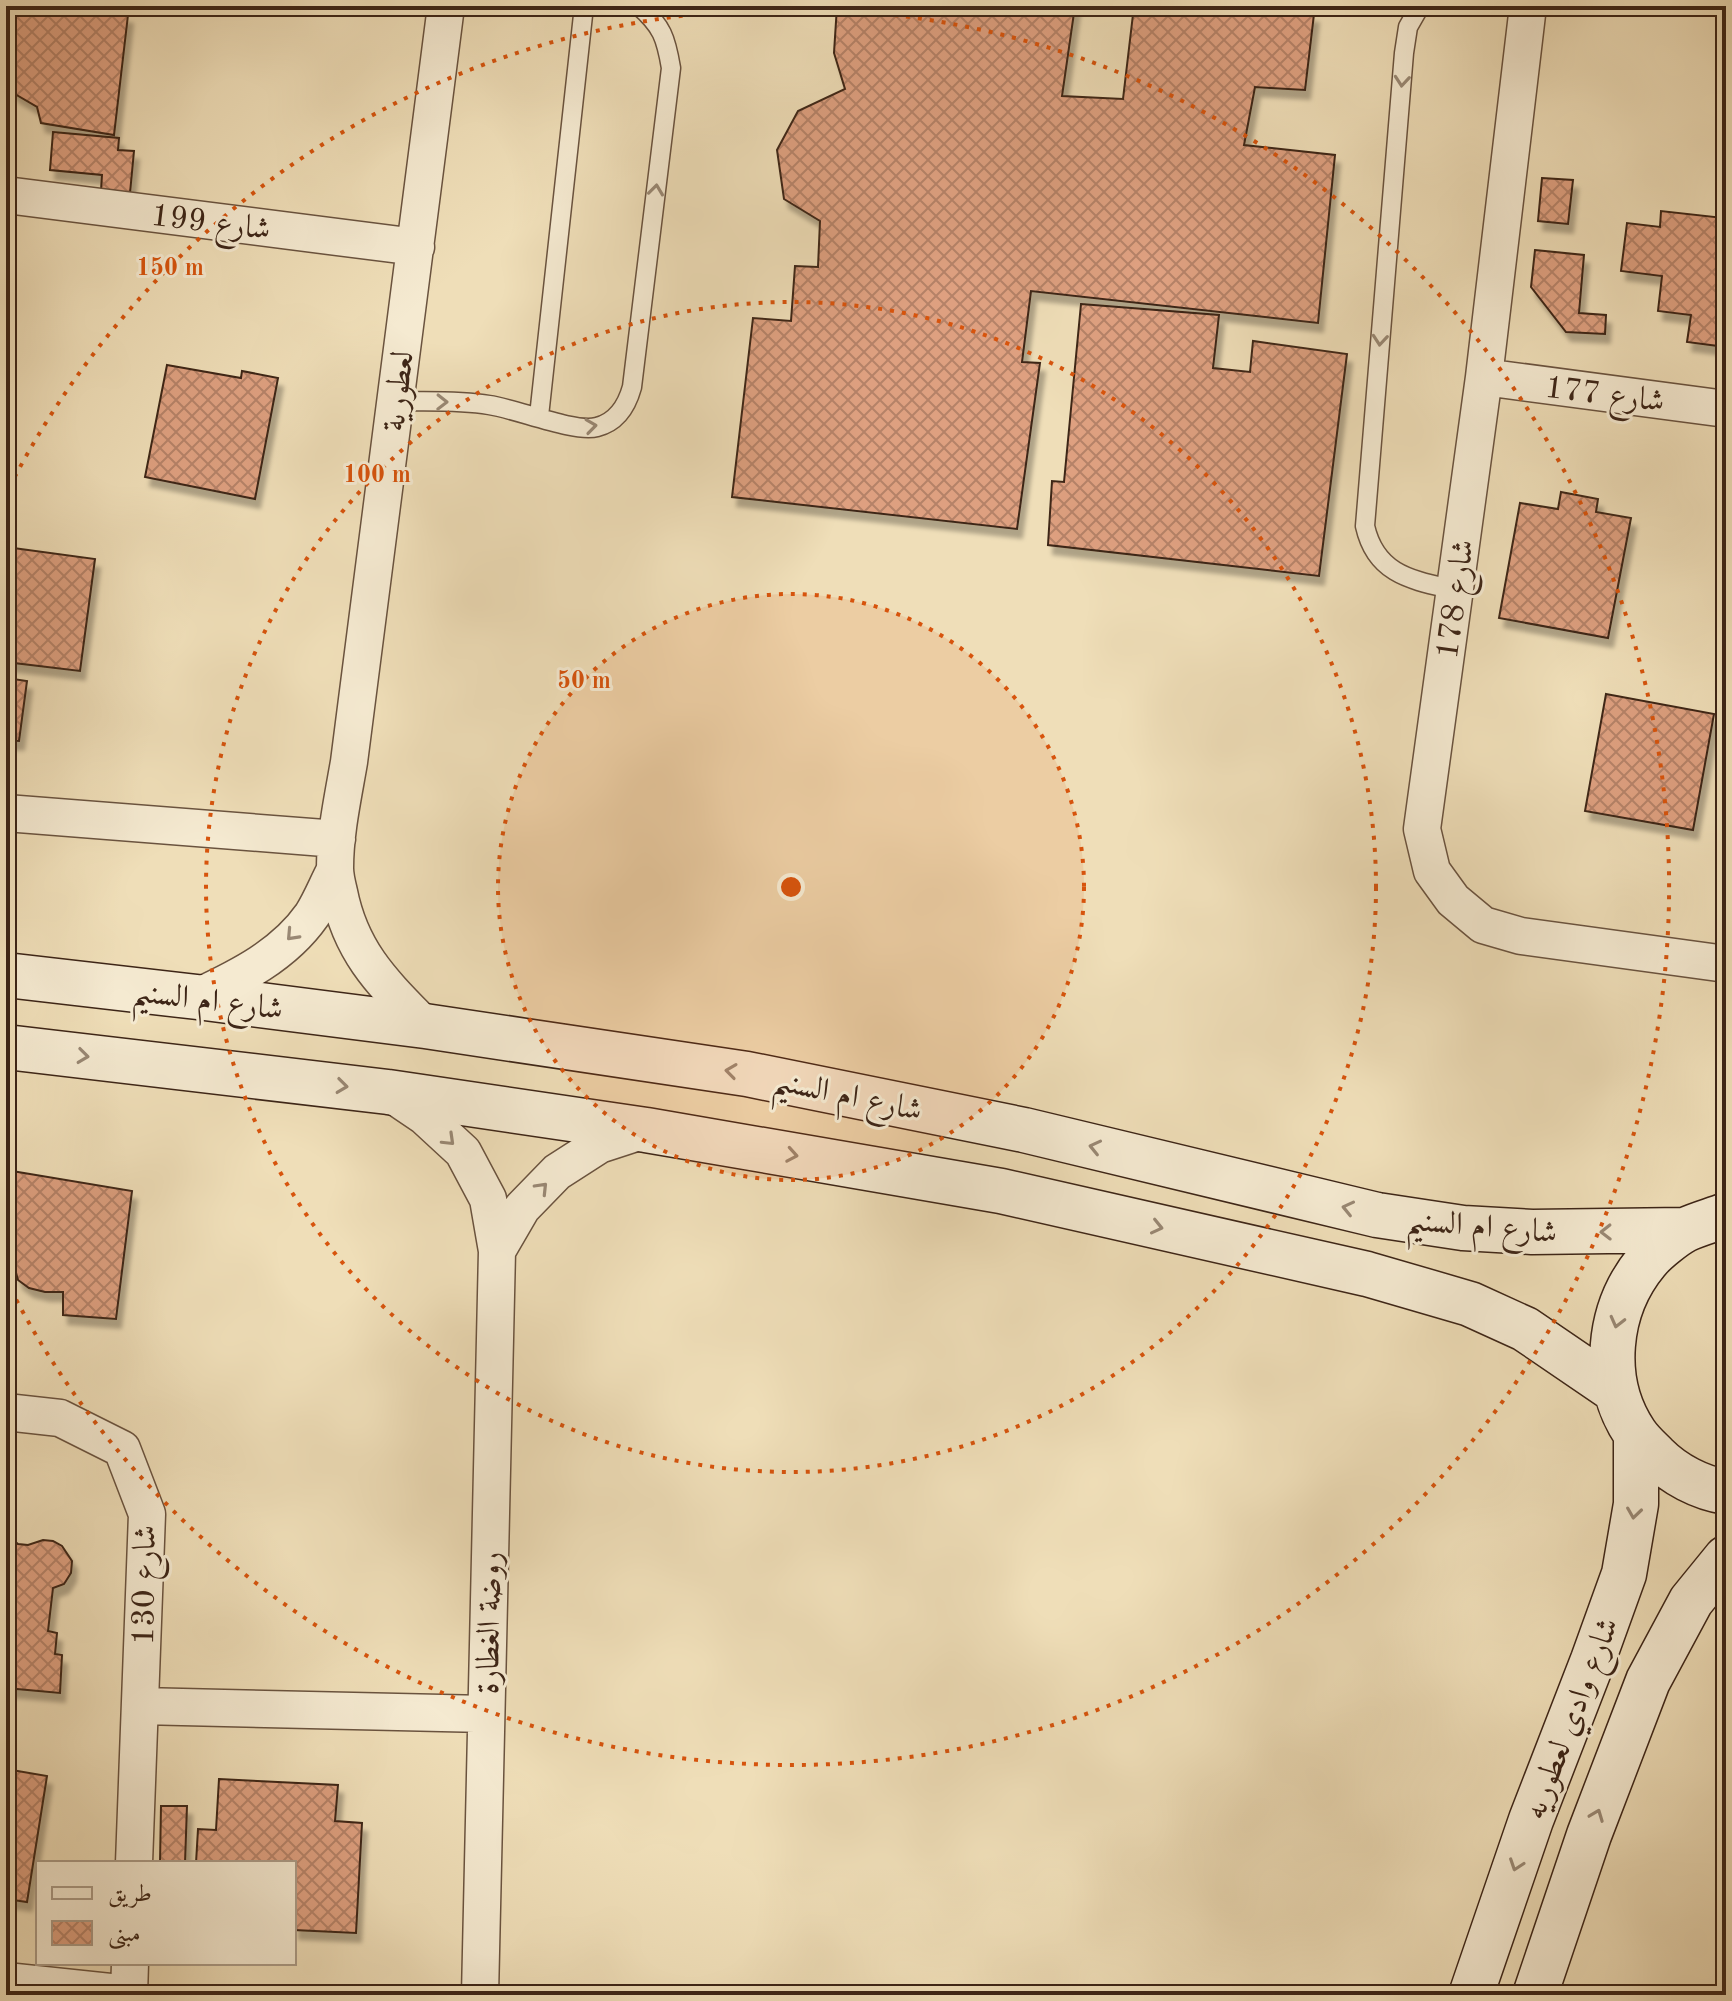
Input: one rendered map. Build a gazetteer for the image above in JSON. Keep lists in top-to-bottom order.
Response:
{
  "streets": {
    "main road": ["شارع ام السنيم", "شارع وادي لعطوريه"],
    "street": [
      "شارع 199",
      "لعطورية",
      "شارع 177",
      "شارع 178",
      "شارع 130",
      "روضة الغطارة"
    ]
  },
  "crossings": [
    ["شارع 199", "لعطورية"],
    ["لعطورية", "شارع ام السنيم"],
    ["شارع 177", "شارع 178"],
    ["شارع ام السنيم", "روضة الغطارة"]
  ],
  "legend": ["طريق", "مبنى"],
  "rings": ["150 m", "100 m", "50 m"]
}
